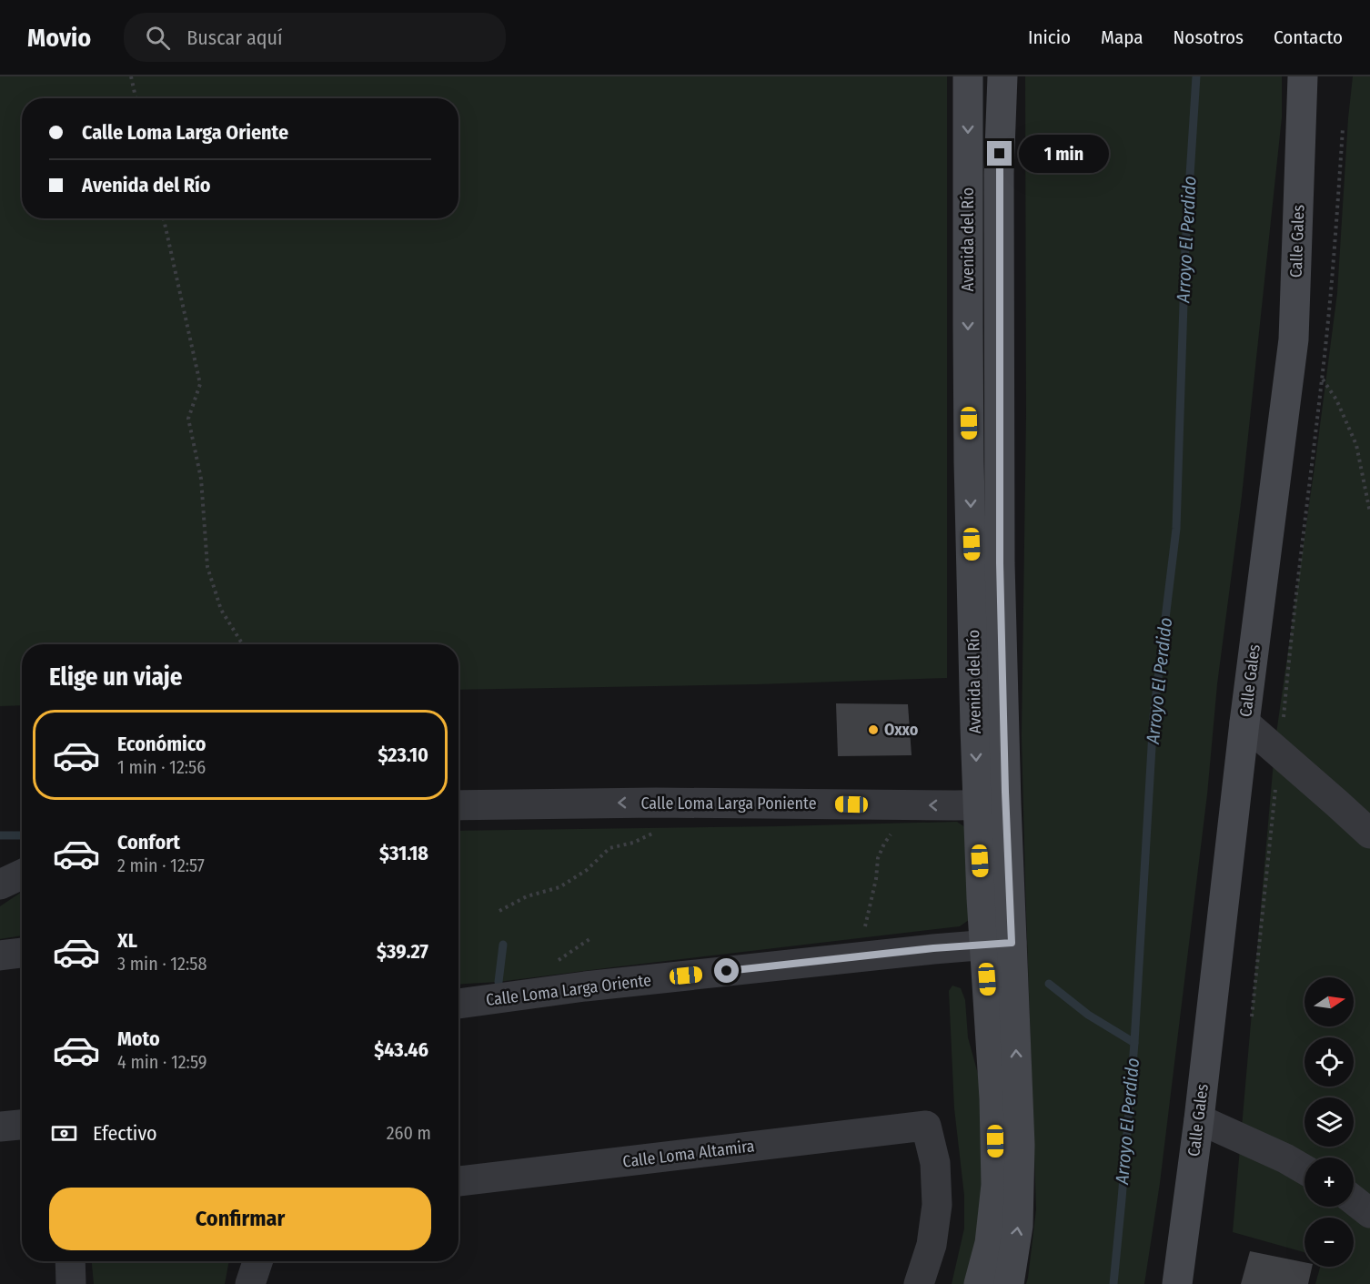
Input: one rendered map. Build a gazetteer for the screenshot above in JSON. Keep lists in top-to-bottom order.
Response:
{
  "streets": {
    "street": [
      "Avenida del Río",
      "Calle Gales",
      "Calle Loma Larga Poniente",
      "Calle Loma Larga Oriente",
      "Calle Loma Altamira"
    ]
  },
  "crossings": [
    ["Avenida del Río", "Calle Loma Larga Poniente"],
    ["Avenida del Río", "Calle Loma Larga Oriente"]
  ],
  "one_way": ["Calle Loma Larga Poniente"],
  "water": ["Arroyo El Perdido"],
  "places": ["Oxxo"],
  "north": "right",
  "page": {
    "header": "Movio",
    "search": "Buscar aquí",
    "nav": [
      "Inicio",
      "Mapa",
      "Nosotros",
      "Contacto"
    ],
    "banner": ["Calle Loma Larga Oriente", "Avenida del Río"],
    "bubble": "1 min",
    "heading": "Elige un viaje",
    "list": [
      {
        "name": "Económico",
        "note": "1 min · 12:56",
        "value": "$23.10"
      },
      {
        "name": "Confort",
        "note": "2 min · 12:57",
        "value": "$31.18"
      },
      {
        "name": "XL",
        "note": "3 min · 12:58",
        "value": "$39.27"
      },
      {
        "name": "Moto",
        "note": "4 min · 12:59",
        "value": "$43.46"
      }
    ],
    "map_buttons": ["+", "−"],
    "pay": ["Efectivo", "260 m"],
    "buttons": "Confirmar"
  }
}
